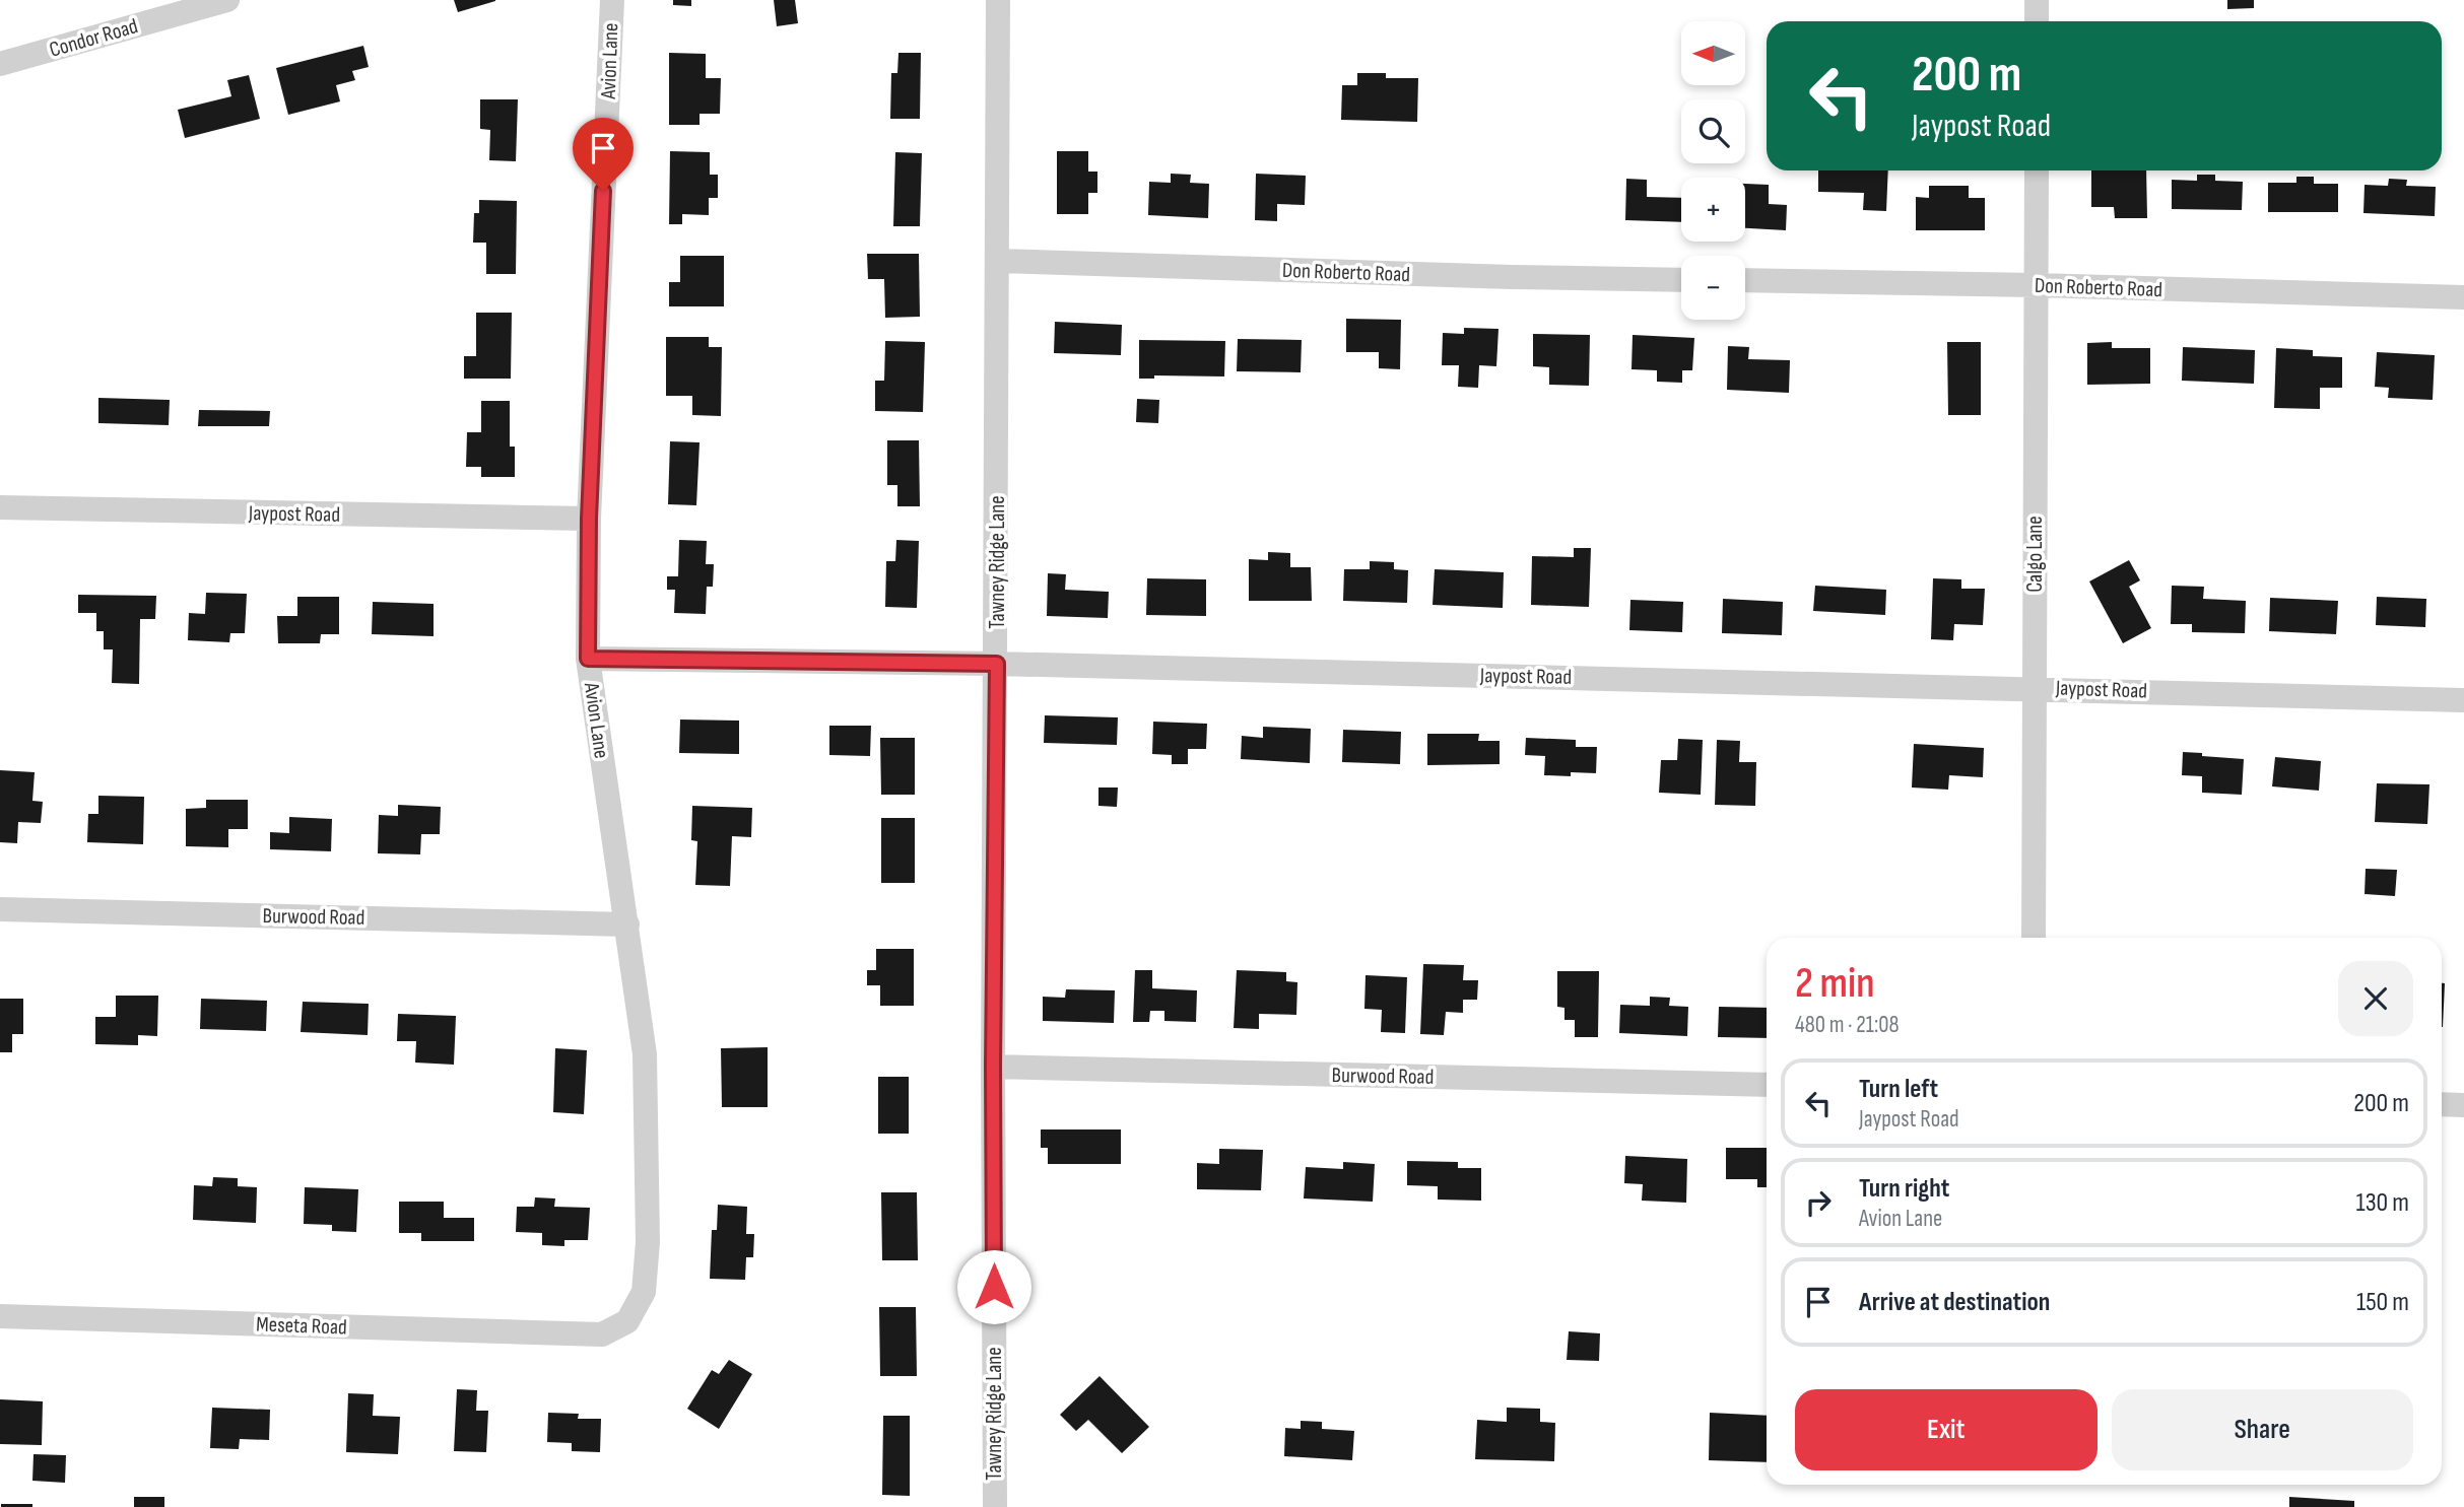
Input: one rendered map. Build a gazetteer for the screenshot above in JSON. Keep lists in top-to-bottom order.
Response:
{
  "streets": {
    "street": [
      "Condor Road",
      "Avion Lane",
      "Don Roberto Road",
      "Jaypost Road",
      "Calgo Lane",
      "Tawney Ridge Lane",
      "Burwood Road",
      "Meseta Road"
    ]
  },
  "crossings": [
    ["Avion Lane", "Jaypost Road"],
    ["Avion Lane", "Burwood Road"],
    ["Avion Lane", "Meseta Road"],
    ["Don Roberto Road", "Calgo Lane"],
    ["Don Roberto Road", "Tawney Ridge Lane"],
    ["Jaypost Road", "Calgo Lane"],
    ["Jaypost Road", "Tawney Ridge Lane"],
    ["Tawney Ridge Lane", "Burwood Road"]
  ],
  "north": "left",
  "page": {
    "map_buttons": ["+", "−"],
    "turn": ["200 m", "Jaypost Road"],
    "heading": ["2 min", "480 m · 21:08"],
    "list": [
      {
        "name": "Turn left",
        "note": "Jaypost Road",
        "value": "200 m"
      },
      {
        "name": "Turn right",
        "note": "Avion Lane",
        "value": "130 m"
      },
      {
        "name": "Arrive at destination",
        "value": "150 m"
      }
    ],
    "buttons": ["Exit", "Share"]
  }
}
